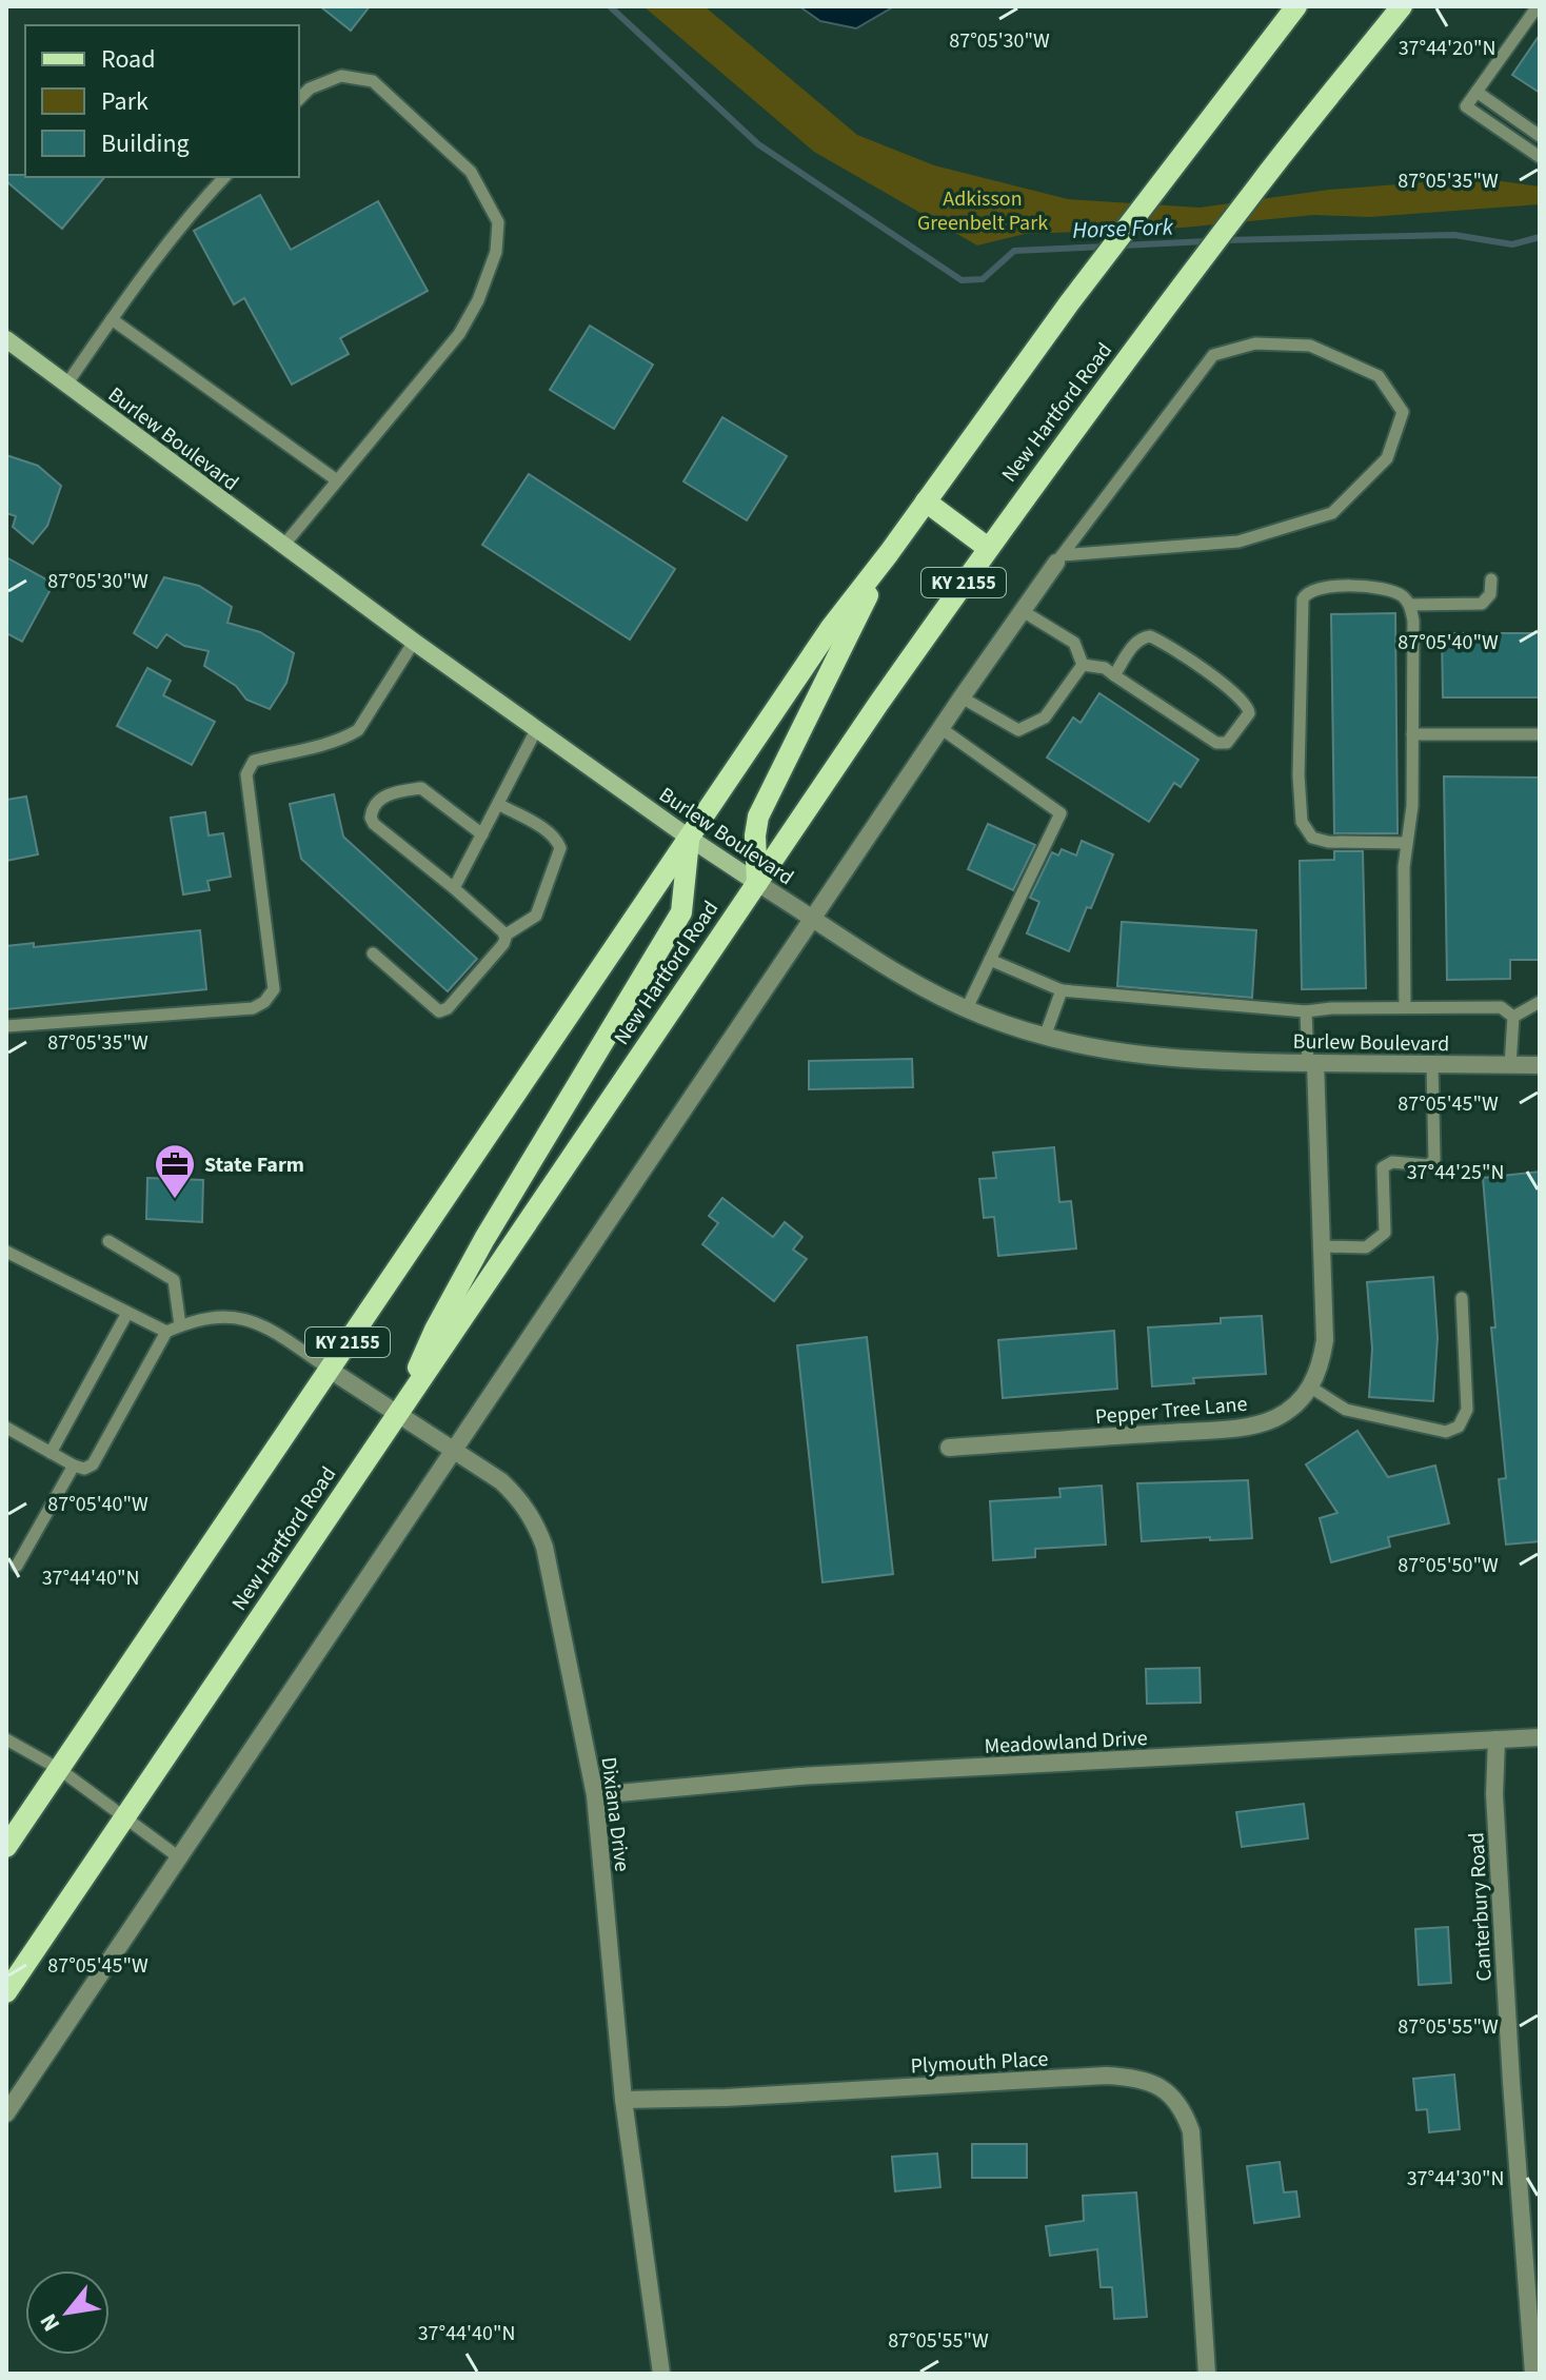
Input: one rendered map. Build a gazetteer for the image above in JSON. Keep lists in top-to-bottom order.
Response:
{
  "streets": {
    "main road": ["New Hartford Road", "KY 2155"],
    "street": [
      "Burlew Boulevard",
      "Pepper Tree Lane",
      "Meadowland Drive",
      "Dixiana Drive",
      "Canterbury Road",
      "Plymouth Place"
    ]
  },
  "crossings": [
    ["New Hartford Road", "Burlew Boulevard"],
    ["New Hartford Road", "Dixiana Drive"],
    ["Burlew Boulevard", "KY 2155"],
    ["KY 2155", "Dixiana Drive"],
    ["Meadowland Drive", "Dixiana Drive"],
    ["Meadowland Drive", "Canterbury Road"],
    ["Dixiana Drive", "Plymouth Place"]
  ],
  "water": ["Horse Fork"],
  "parks": ["Adkisson Greenbelt Park"],
  "places": {
    "office": ["State Farm"]
  },
  "legend": ["Road", "Park", "Building"],
  "north": "bottom left",
  "coordinates": [
    "87°05'30\"W",
    "37°44'20\"N",
    "87°05'35\"W",
    "87°05'40\"W",
    "87°05'45\"W",
    "37°44'25\"N",
    "87°05'50\"W",
    "37°44'40\"N",
    "87°05'55\"W",
    "37°44'30\"N"
  ]
}
